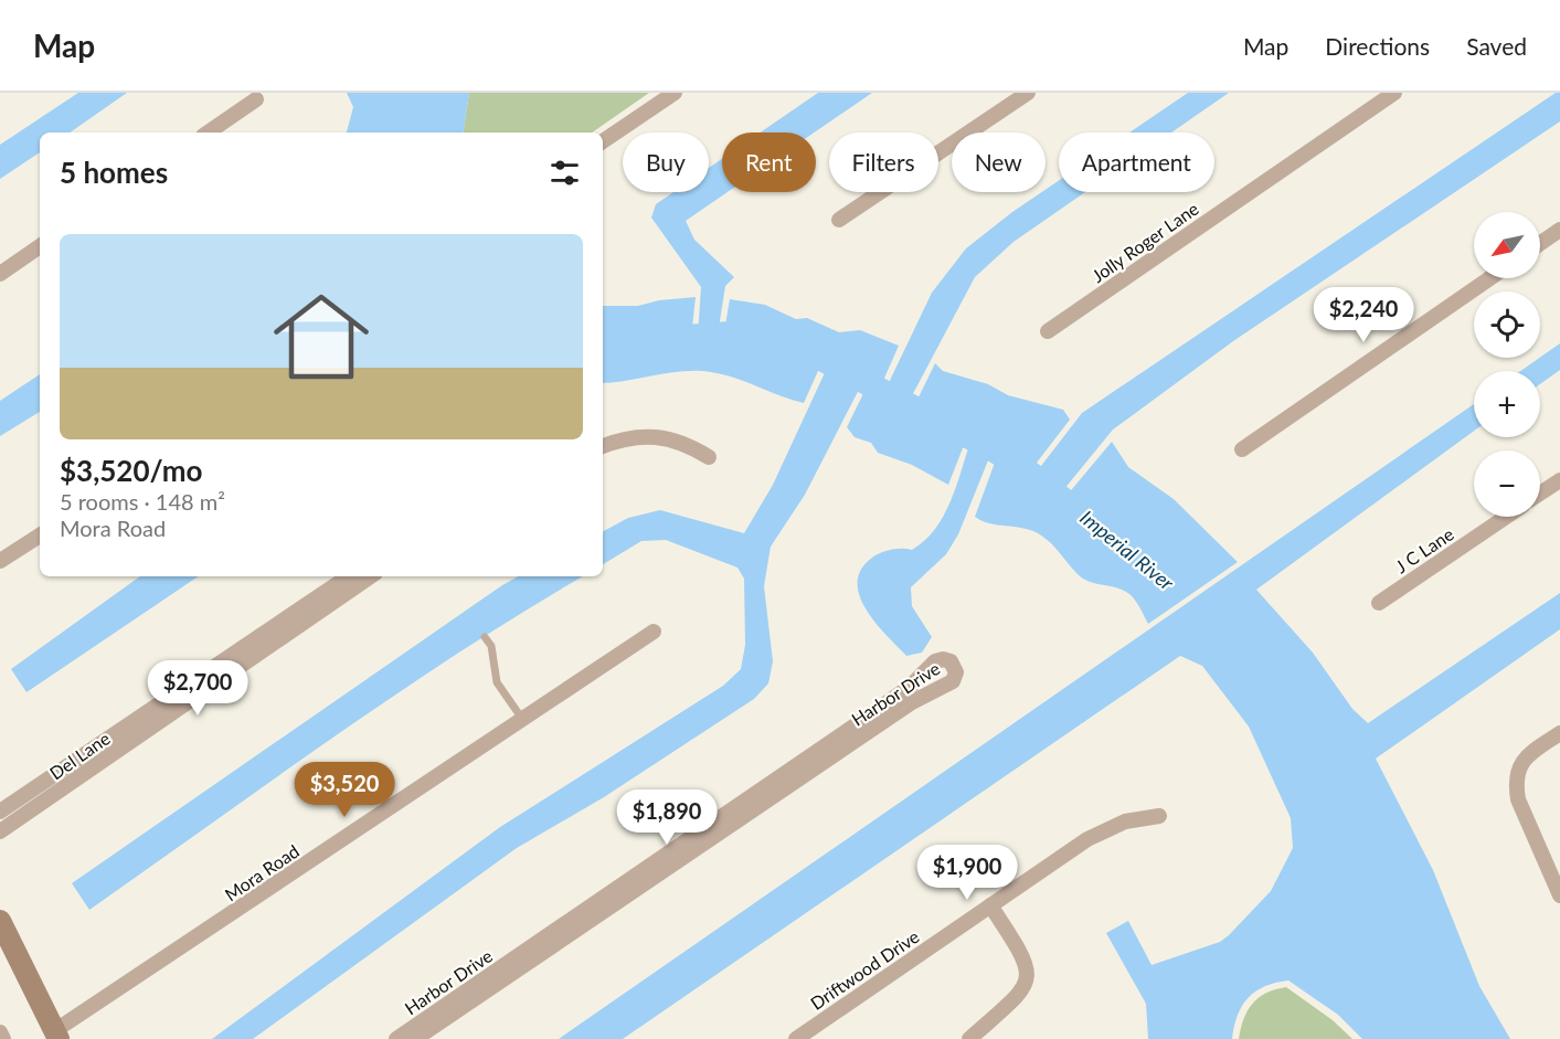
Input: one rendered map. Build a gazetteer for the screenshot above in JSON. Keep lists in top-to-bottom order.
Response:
{
  "streets": {
    "street": [
      "Jolly Roger Lane",
      "J C Lane",
      "Harbor Drive",
      "Del Lane",
      "Mora Road",
      "Driftwood Drive"
    ]
  },
  "water": ["Imperial River"],
  "north": "bottom left",
  "page": {
    "header": "Map",
    "nav": ["Map", "Directions", "Saved"],
    "chip": [
      "Buy",
      "Rent",
      "Filters",
      "New",
      "Apartment"
    ],
    "heading": "5 homes",
    "map_buttons": ["+", "−"],
    "list": [
      {
        "name": "$3,520/mo",
        "note": "5 rooms · 148 m² · Mora Road"
      }
    ],
    "price": [
      "$2,240",
      "$2,700",
      "$3,520",
      "$1,890",
      "$1,900"
    ]
  }
}
